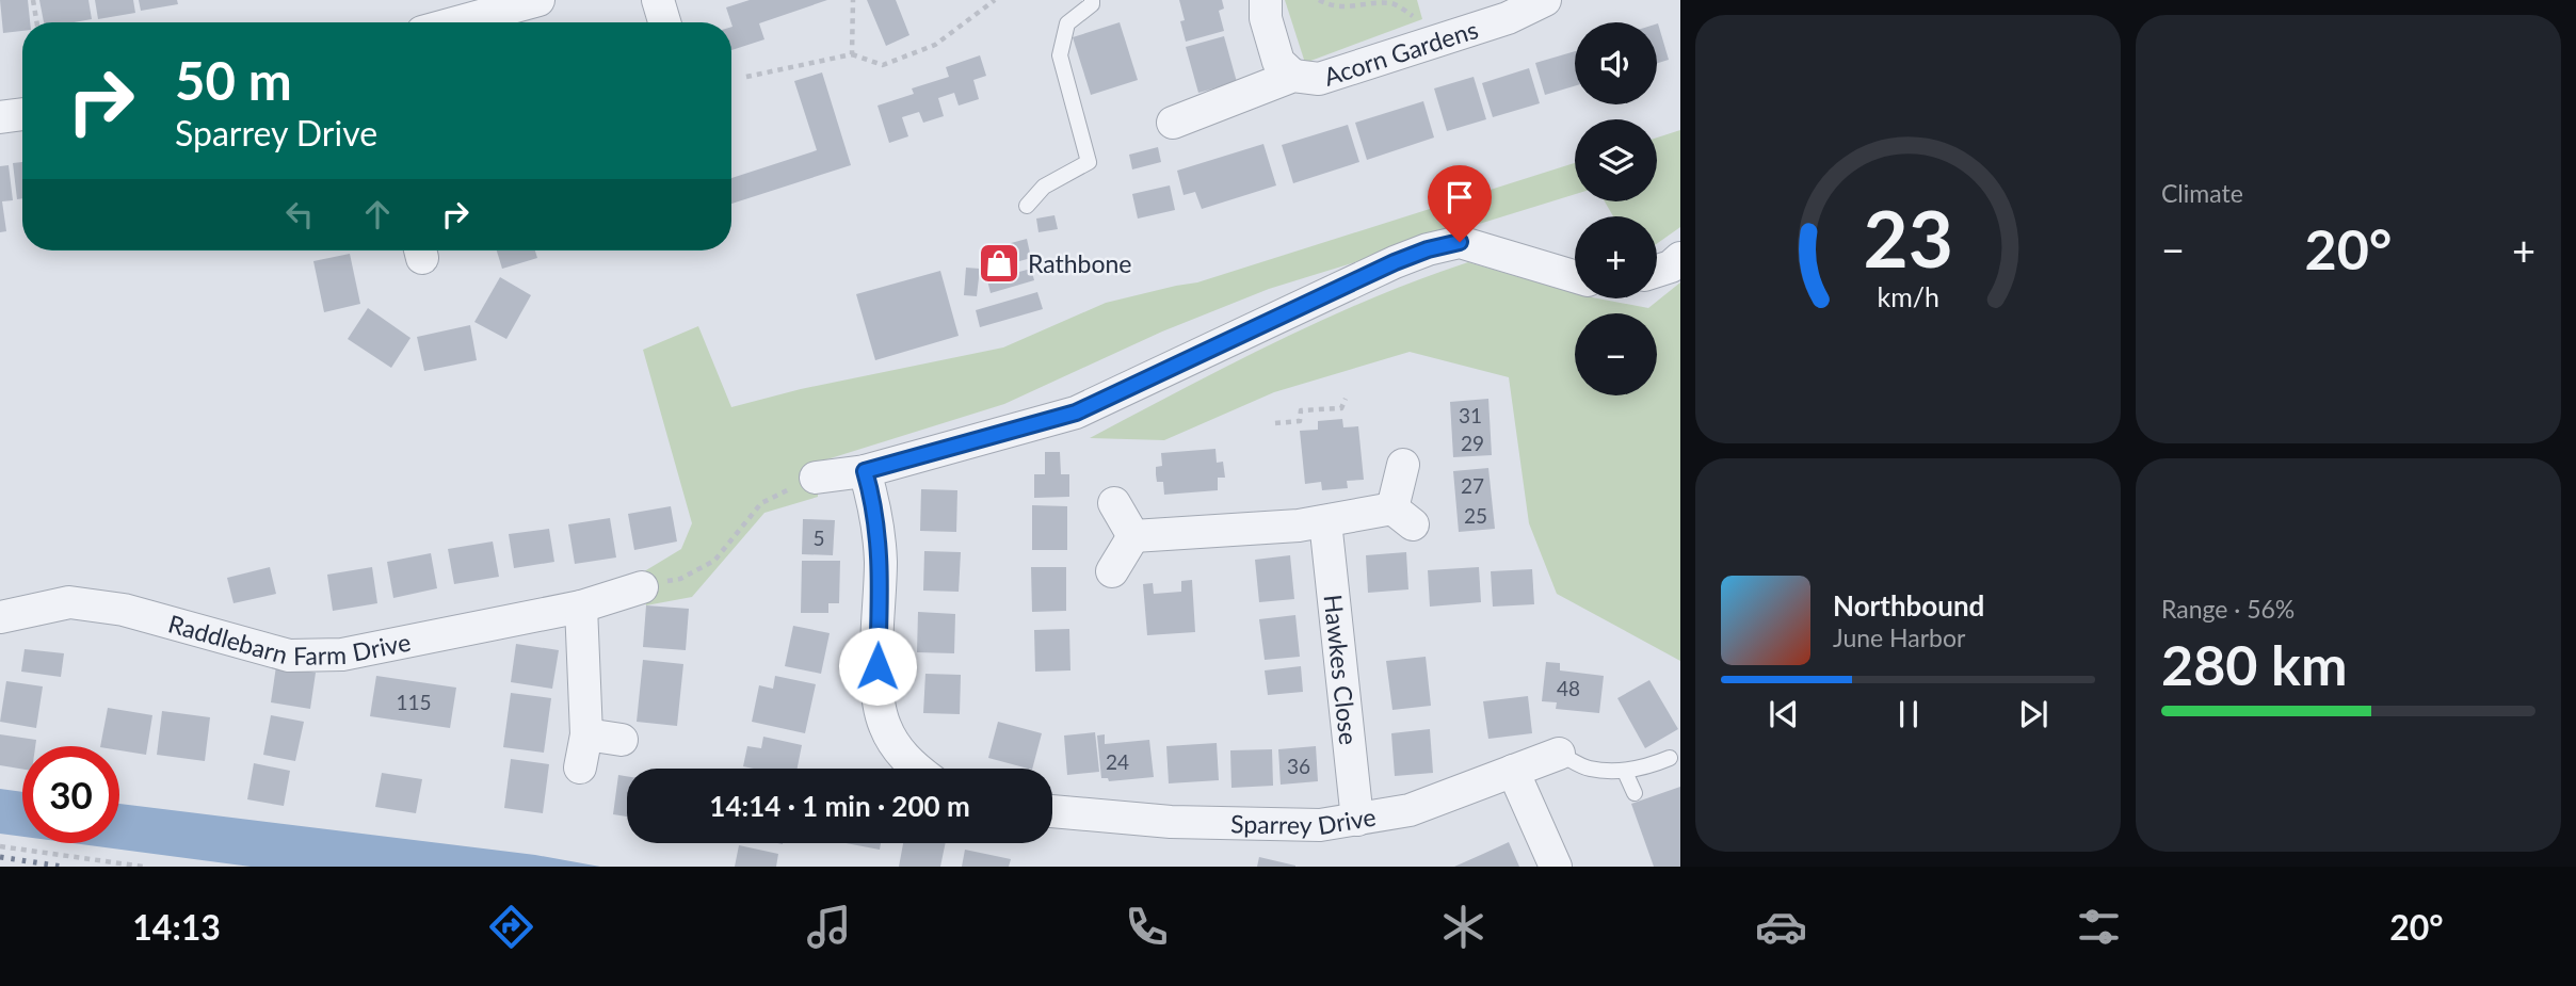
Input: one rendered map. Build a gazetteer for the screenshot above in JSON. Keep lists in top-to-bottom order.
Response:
{
  "streets": {
    "street": [
      "Acorn Gardens",
      "Raddlebarn Farm Drive",
      "Hawkes Close",
      "Sparrey Drive"
    ]
  },
  "crossings": [
    ["Hawkes Close", "Sparrey Drive"]
  ],
  "places": {
    "shop": ["Rathbone"]
  },
  "house_numbers": [
    "31",
    "29",
    "27",
    "25",
    "5",
    "48",
    "115",
    "24",
    "36"
  ],
  "page": {
    "tile": [
      "Climate",
      ["Range · 56%", "280 km"]
    ],
    "map_buttons": ["+", "−"],
    "turn": ["50 m", "Sparrey Drive"],
    "heat": ["−", "20°", "+"],
    "song": ["Northbound", "June Harbor"],
    "limit": "30",
    "trip": "14:14 · 1 min · 200 m",
    "tabs": ["14:13", "20°"],
    "gauge": ["23", "km/h"]
  }
}
